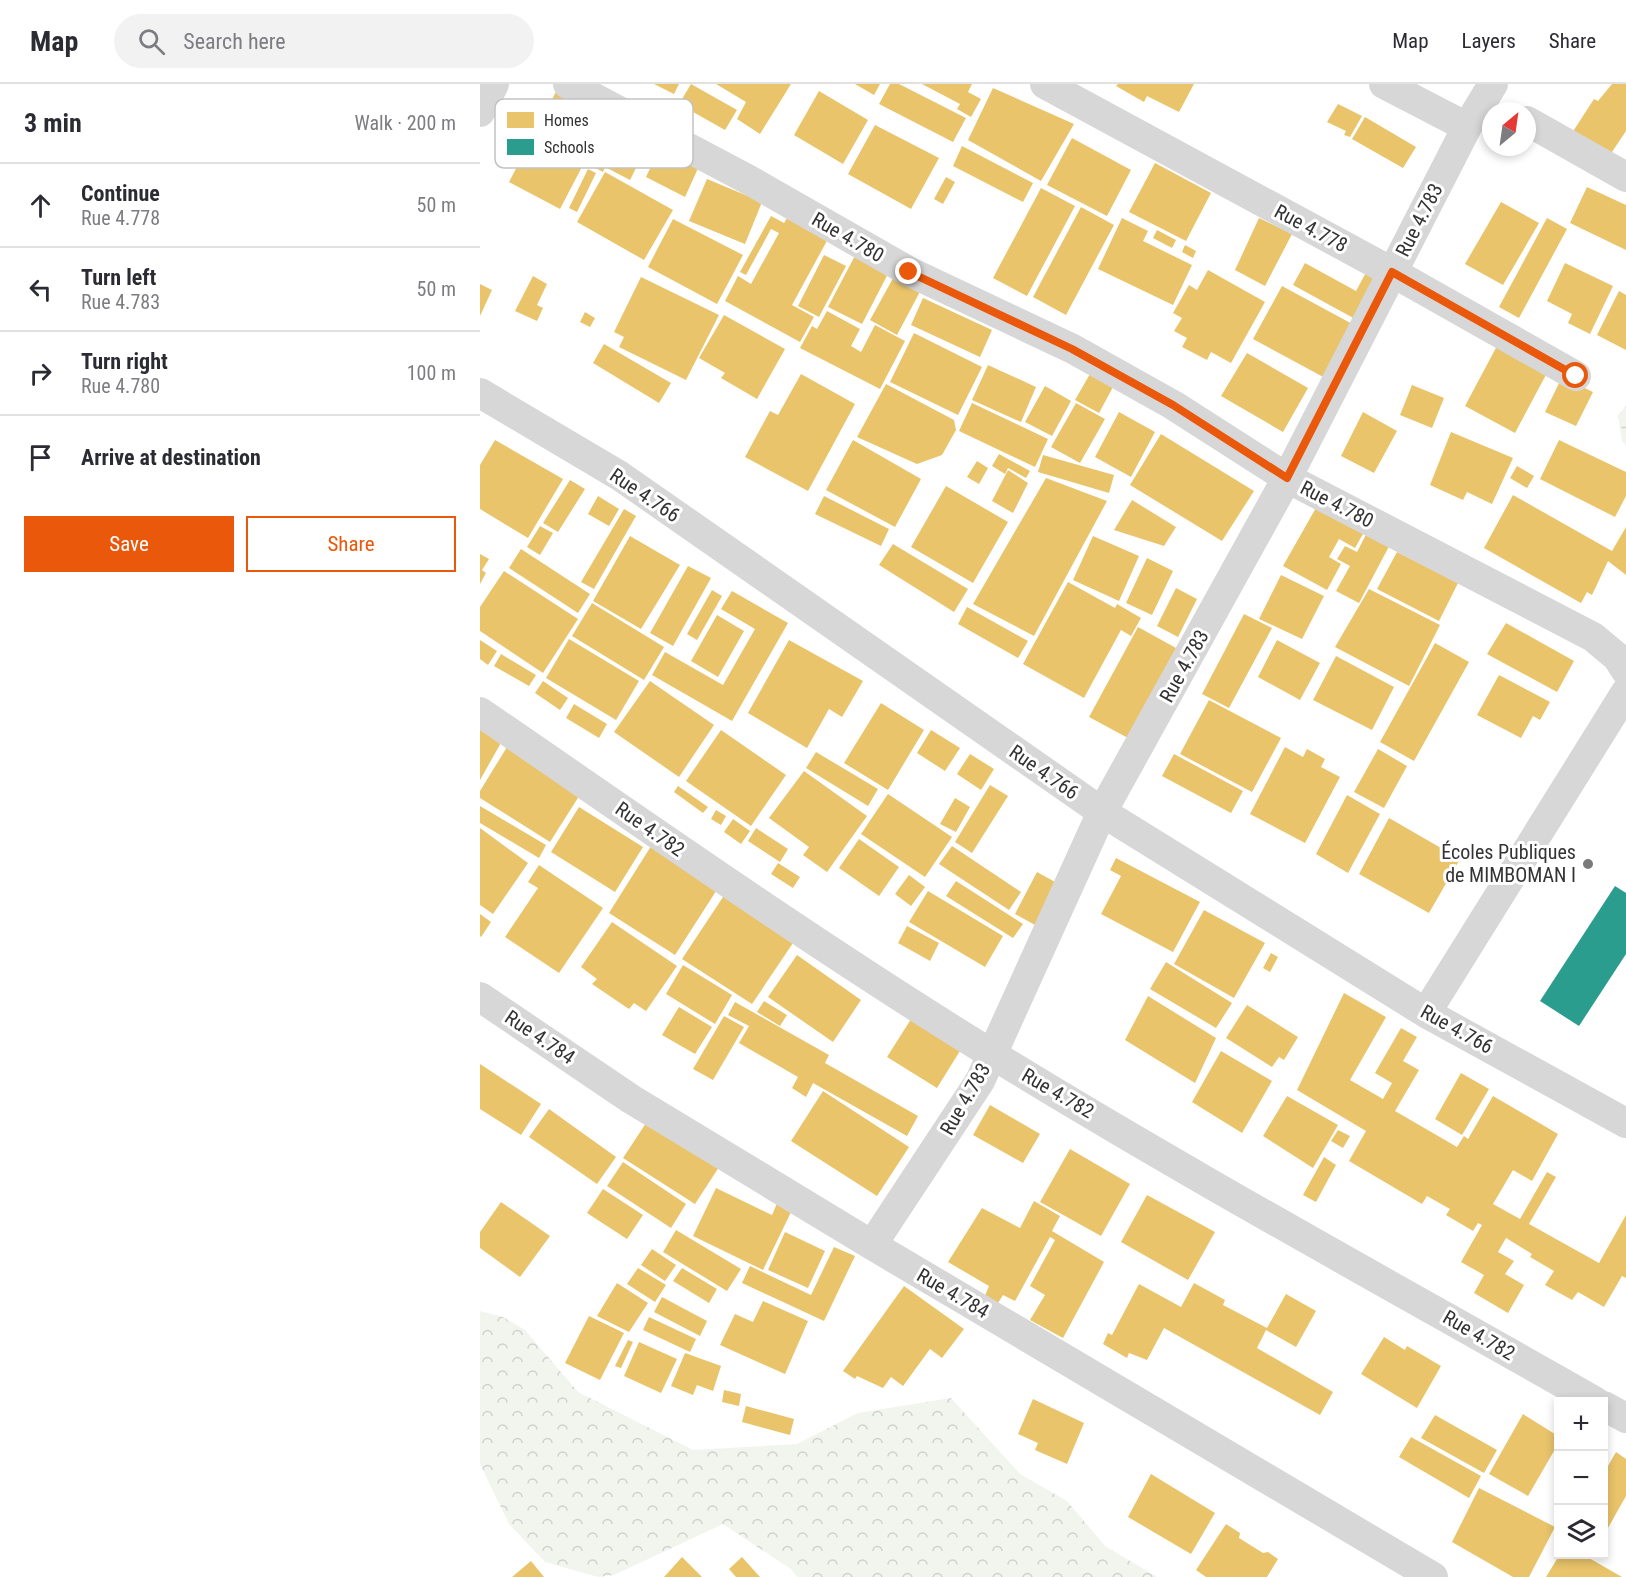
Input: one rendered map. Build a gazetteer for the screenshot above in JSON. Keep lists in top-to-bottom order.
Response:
{
  "streets": {
    "street": [
      "Rue 4.783",
      "Rue 4.778",
      "Rue 4.780",
      "Rue 4.766",
      "Rue 4.782",
      "Rue 4.784"
    ]
  },
  "crossings": [
    ["Rue 4.783", "Rue 4.778"],
    ["Rue 4.783", "Rue 4.780"],
    ["Rue 4.783", "Rue 4.766"],
    ["Rue 4.783", "Rue 4.782"],
    ["Rue 4.783", "Rue 4.784"]
  ],
  "places": ["Écoles Publiques de MIMBOMAN I"],
  "legend": ["Homes", "Schools"],
  "north": "top right",
  "page": {
    "header": "Map",
    "search": "Search here",
    "nav": ["Map", "Layers", "Share"],
    "heading": ["3 min", "Walk · 200 m"],
    "list": [
      ["Continue", "Rue 4.778", "50 m"],
      ["Turn left", "Rue 4.783", "50 m"],
      ["Turn right", "Rue 4.780", "100 m"],
      "Arrive at destination"
    ],
    "buttons": ["Save", "Share"],
    "map_buttons": ["+", "−"]
  }
}
